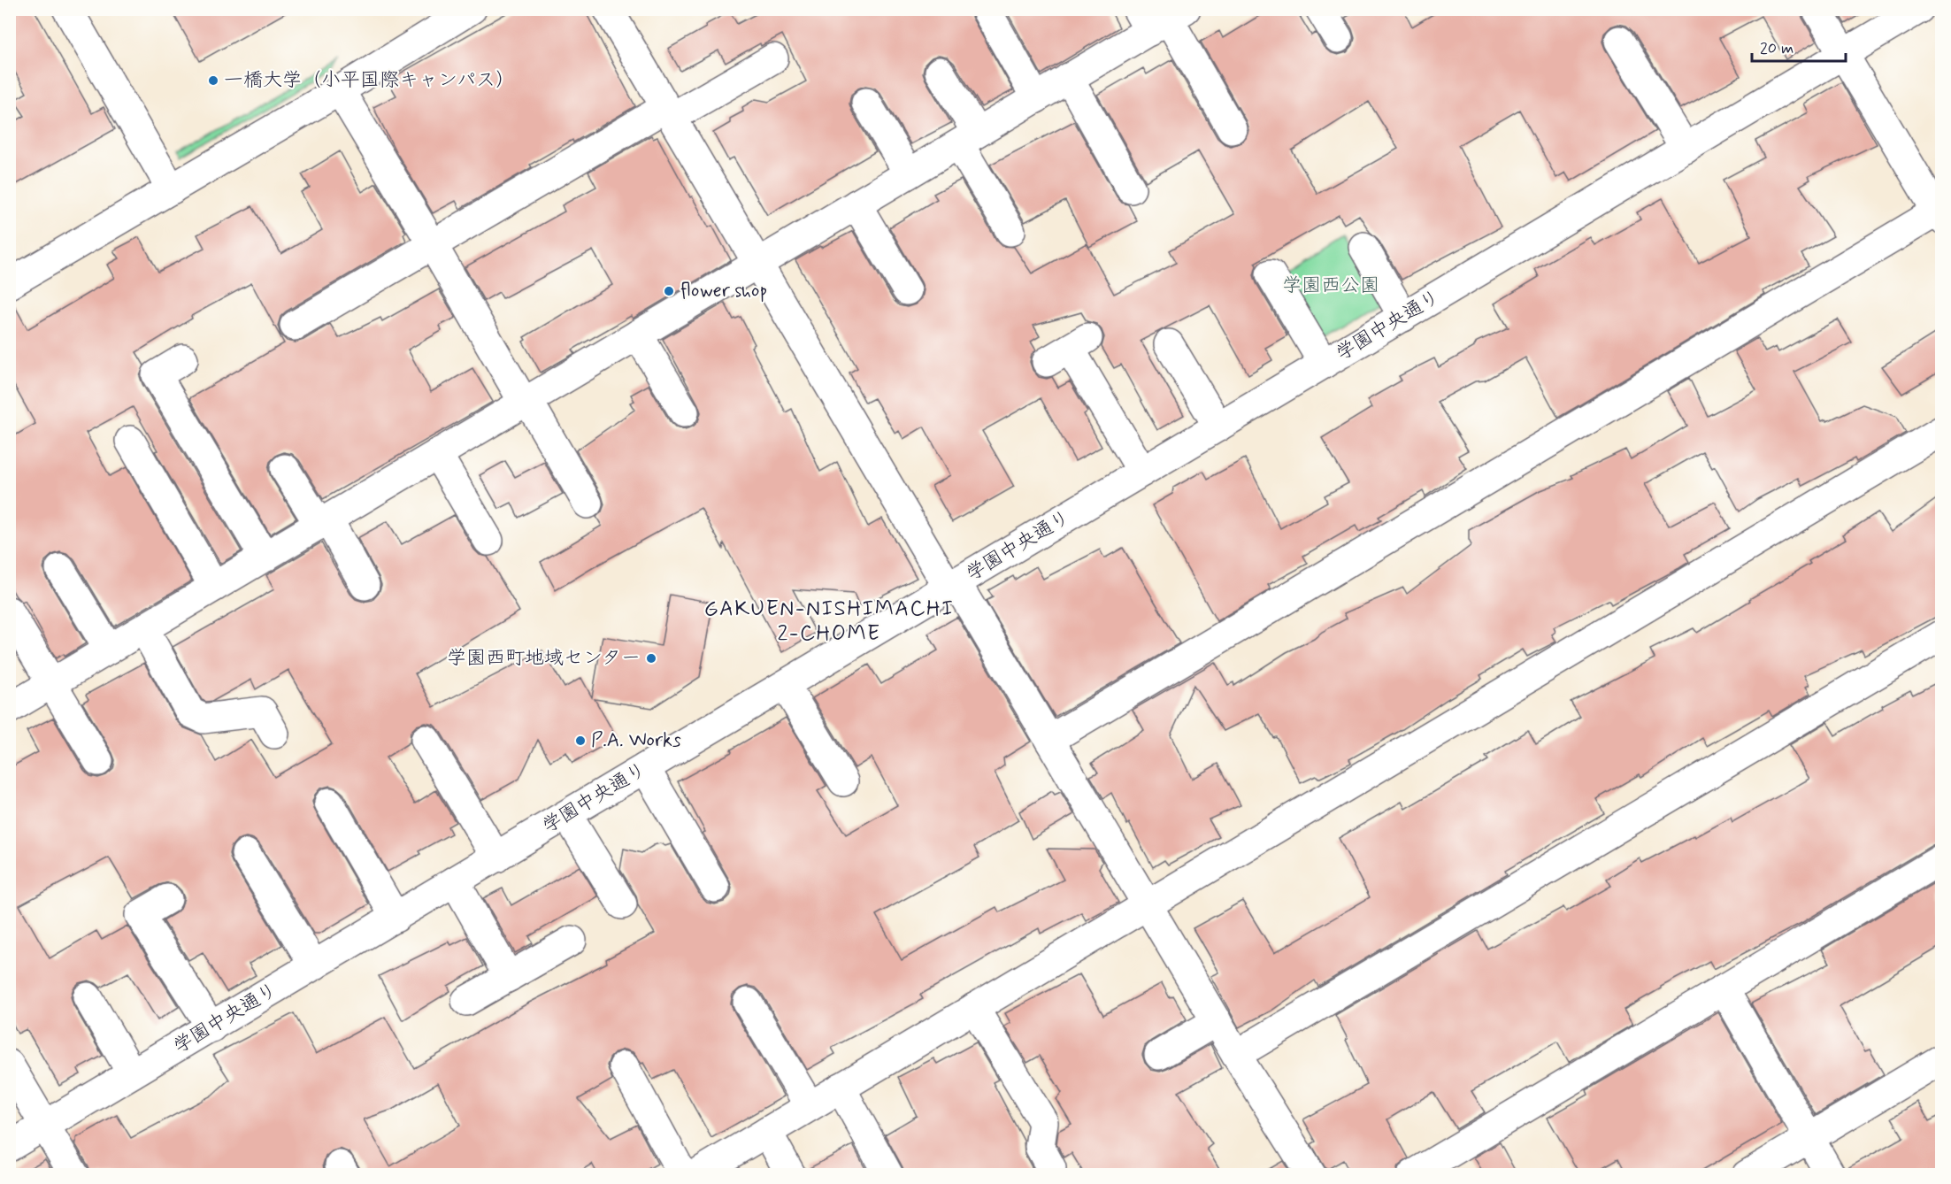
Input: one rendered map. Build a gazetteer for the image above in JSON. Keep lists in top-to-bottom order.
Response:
{
  "streets": {
    "street": ["学園中央通り"]
  },
  "districts": ["GAKUEN-NISHIMACHI 2-CHOME"],
  "parks": ["学園西公園"],
  "places": [
    "一橋大学（小平国際キャンパス）",
    "flower shop",
    "学園西町地域センター",
    "P.A. Works"
  ],
  "scale_bar": "20 m"
}
